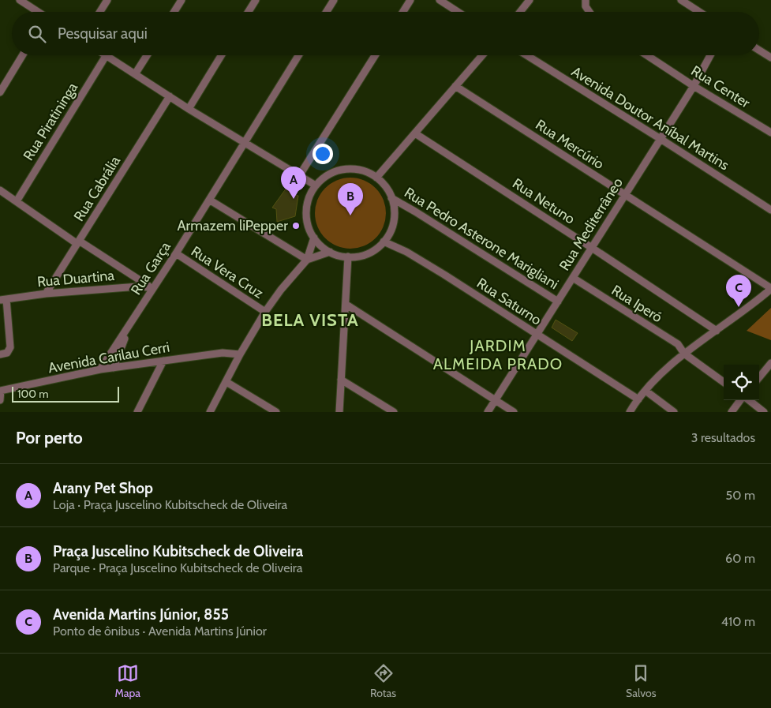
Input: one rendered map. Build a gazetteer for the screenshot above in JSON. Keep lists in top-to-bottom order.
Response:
{
  "streets": {
    "street": [
      "Rua Center",
      "Avenida Doutor Aníbal Martins",
      "Rua Piratininga",
      "Rua Mercúrio",
      "Rua Cabrália",
      "Rua Netuno",
      "Rua Mediterrâneo",
      "Rua Pedro Asterone Marigliani",
      "Rua Garça",
      "Rua Vera Cruz",
      "Rua Duartina",
      "Rua Saturno",
      "Rua Iperó",
      "Avenida Carilau Cerri"
    ]
  },
  "crossings": [
    ["Rua Center", "Rua Mediterrâneo"],
    ["Avenida Doutor Aníbal Martins", "Rua Mediterrâneo"],
    ["Rua Mercúrio", "Rua Mediterrâneo"],
    ["Rua Cabrália", "Rua Duartina"],
    ["Rua Netuno", "Rua Mediterrâneo"],
    ["Rua Mediterrâneo", "Rua Pedro Asterone Marigliani"],
    ["Rua Mediterrâneo", "Rua Saturno"],
    ["Rua Mediterrâneo", "Rua Iperó"],
    ["Rua Pedro Asterone Marigliani", "Rua Saturno"],
    ["Rua Garça", "Rua Vera Cruz"],
    ["Rua Garça", "Rua Duartina"],
    ["Rua Garça", "Avenida Carilau Cerri"]
  ],
  "districts": ["BELA VISTA", "JARDIM ALMEIDA PRADO"],
  "places": ["Armazem liPepper"],
  "scale_bar": "100 m",
  "page": {
    "search": "Pesquisar aqui",
    "pins": ["A", "B", "C"],
    "scale": "100 m",
    "heading": ["Por perto", "3 resultados"],
    "list": [
      {
        "mark": "A",
        "name": "Arany Pet Shop",
        "note": "Loja · Praça Juscelino Kubitscheck de Oliveira",
        "value": "50 m"
      },
      {
        "mark": "B",
        "name": "Praça Juscelino Kubitscheck de Oliveira",
        "note": "Parque · Praça Juscelino Kubitscheck de Oliveira",
        "value": "60 m"
      },
      {
        "mark": "C",
        "name": "Avenida Martins Júnior, 855",
        "note": "Ponto de ônibus · Avenida Martins Júnior",
        "value": "410 m"
      }
    ],
    "nav": ["Mapa", "Rotas", "Salvos"]
  }
}
